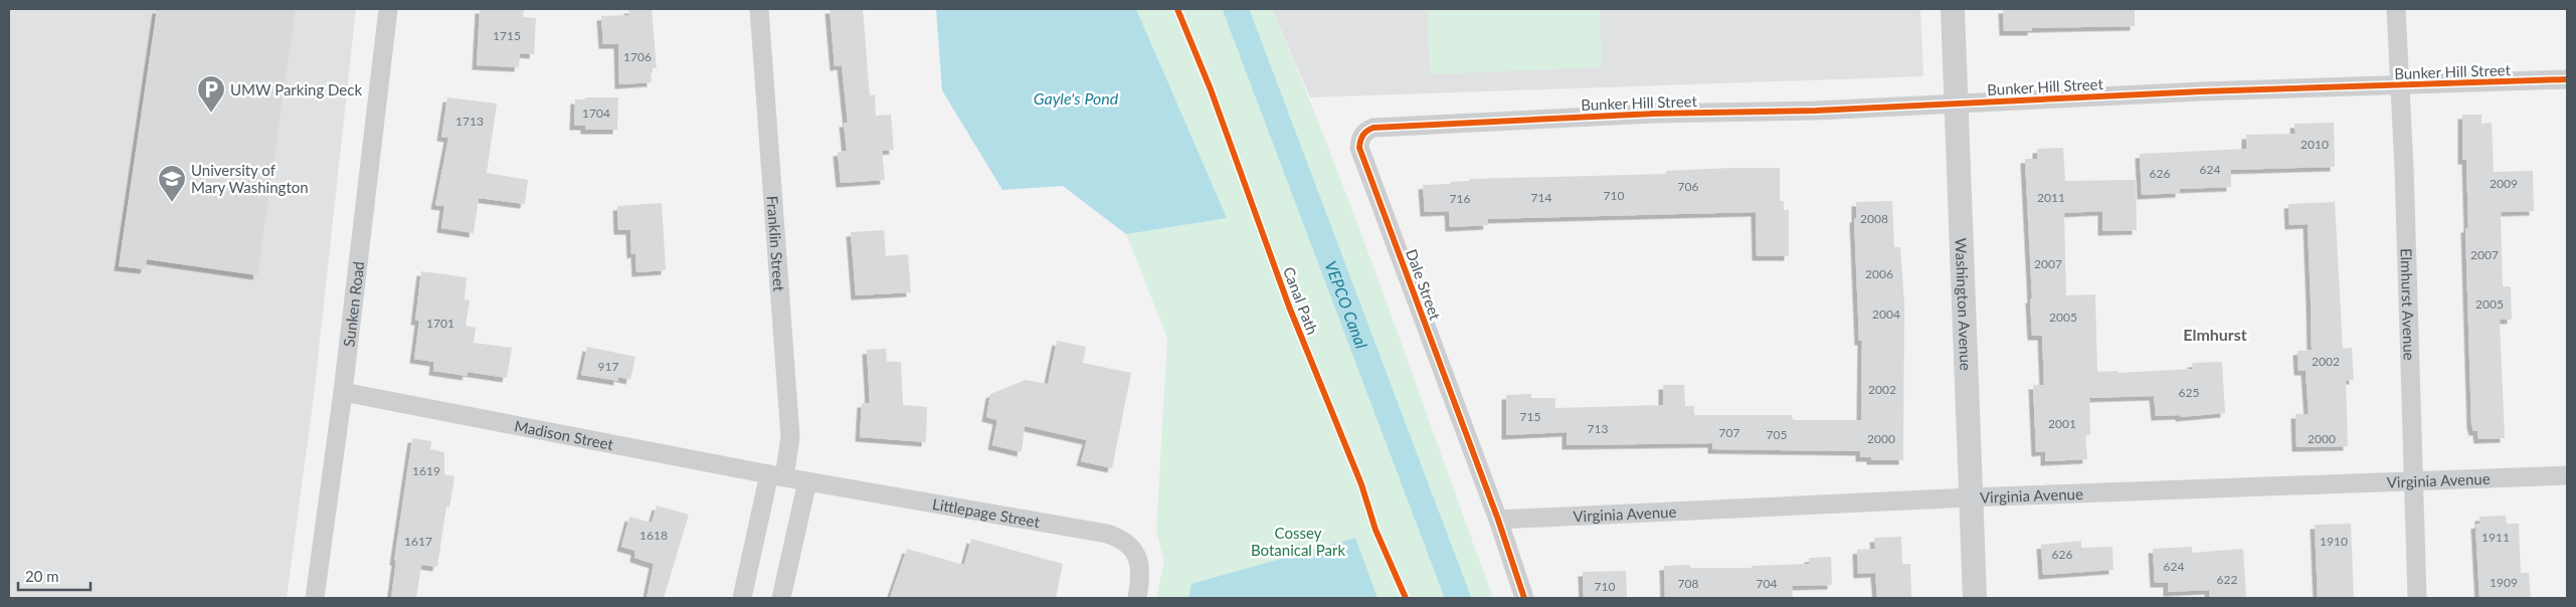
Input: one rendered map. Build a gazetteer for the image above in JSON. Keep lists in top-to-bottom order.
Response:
{
  "streets": {
    "street": [
      "Bunker Hill Street",
      "Franklin Street",
      "Dale Street",
      "Sunken Road",
      "Washington Avenue",
      "Elmhurst Avenue",
      "Madison Street",
      "Virginia Avenue",
      "Littlepage Street"
    ],
    "cycle path": ["Canal Path"]
  },
  "crossings": [
    ["Bunker Hill Street", "Dale Street"],
    ["Bunker Hill Street", "Washington Avenue"],
    ["Bunker Hill Street", "Elmhurst Avenue"],
    ["Franklin Street", "Madison Street"],
    ["Franklin Street", "Littlepage Street"],
    ["Dale Street", "Virginia Avenue"],
    ["Sunken Road", "Madison Street"],
    ["Washington Avenue", "Virginia Avenue"],
    ["Elmhurst Avenue", "Virginia Avenue"],
    ["Madison Street", "Littlepage Street"]
  ],
  "districts": ["Elmhurst"],
  "water": ["Gayle's Pond", "VEPCO Canal"],
  "parks": ["Cossey Botanical Park"],
  "places": {
    "parking": ["UMW Parking Deck"],
    "school or university": ["University of Mary Washington"]
  },
  "house_numbers": [
    "1715",
    "1706",
    "1704",
    "1713",
    "2010",
    "624",
    "626",
    "2009",
    "706",
    "710",
    "714",
    "2011",
    "716",
    "2008",
    "2007",
    "2007",
    "2006",
    "2005",
    "2004",
    "2005",
    "1701",
    "2002",
    "917",
    "2002",
    "625",
    "715",
    "2001",
    "713",
    "707",
    "705",
    "2000",
    "2000",
    "1619",
    "1618",
    "1911",
    "1617",
    "1910",
    "626",
    "624",
    "622",
    "1909",
    "708",
    "704",
    "710"
  ],
  "scale_bar": "20 m"
}
